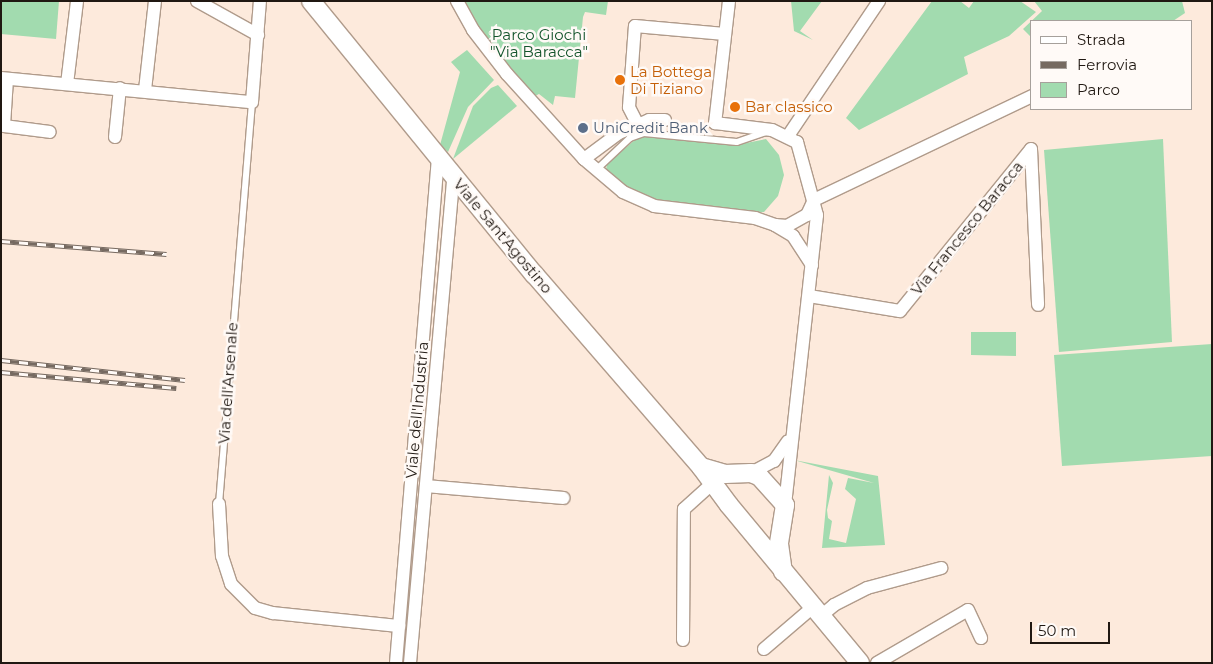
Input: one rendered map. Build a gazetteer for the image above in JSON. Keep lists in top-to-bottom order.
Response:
{
  "streets": {
    "main road": ["Viale Sant'Agostino"],
    "street": ["Via Francesco Baracca", "Via dell'Arsenale", "Viale dell'Industria"]
  },
  "crossings": [
    ["Viale Sant'Agostino", "Viale dell'Industria"],
    ["Via dell'Arsenale", "Viale dell'Industria"]
  ],
  "parks": ["Parco Giochi \"Via Baracca\""],
  "places": ["La Bottega Di Tiziano", "Bar classico", "UniCredit Bank"],
  "legend": ["Strada", "Ferrovia", "Parco"],
  "scale_bar": "50 m"
}
